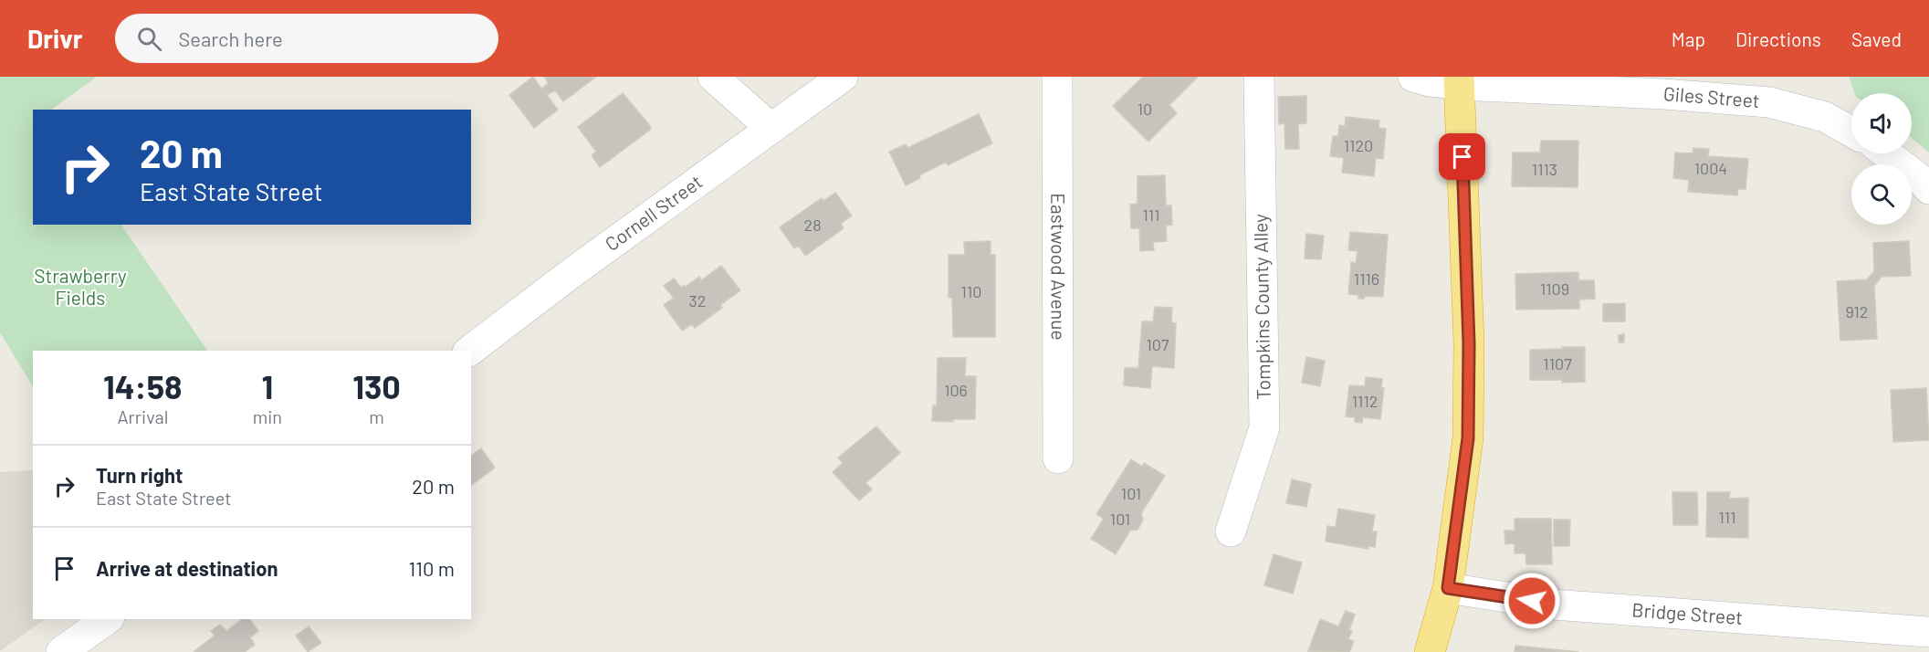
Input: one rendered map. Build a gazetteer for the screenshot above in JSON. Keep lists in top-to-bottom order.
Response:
{
  "streets": {
    "street": [
      "Giles Street",
      "Cornell Street",
      "Eastwood Avenue",
      "Tompkins County Alley",
      "Bridge Street"
    ]
  },
  "parks": ["Strawberry Fields"],
  "house_numbers": [
    "10",
    "1120",
    "1004",
    "1113",
    "111",
    "28",
    "1116",
    "1109",
    "110",
    "32",
    "912",
    "107",
    "1107",
    "106",
    "1112",
    "101",
    "111",
    "101"
  ],
  "page": {
    "header": "Drivr",
    "search": "Search here",
    "nav": ["Map", "Directions", "Saved"],
    "turn": ["20 m", "East State Street"],
    "eta": [
      "14:58",
      "Arrival",
      "1",
      "min",
      "130",
      "m"
    ],
    "list": [
      {
        "name": "Turn right",
        "note": "East State Street",
        "value": "20 m"
      },
      {
        "name": "Arrive at destination",
        "value": "110 m"
      }
    ]
  }
}
